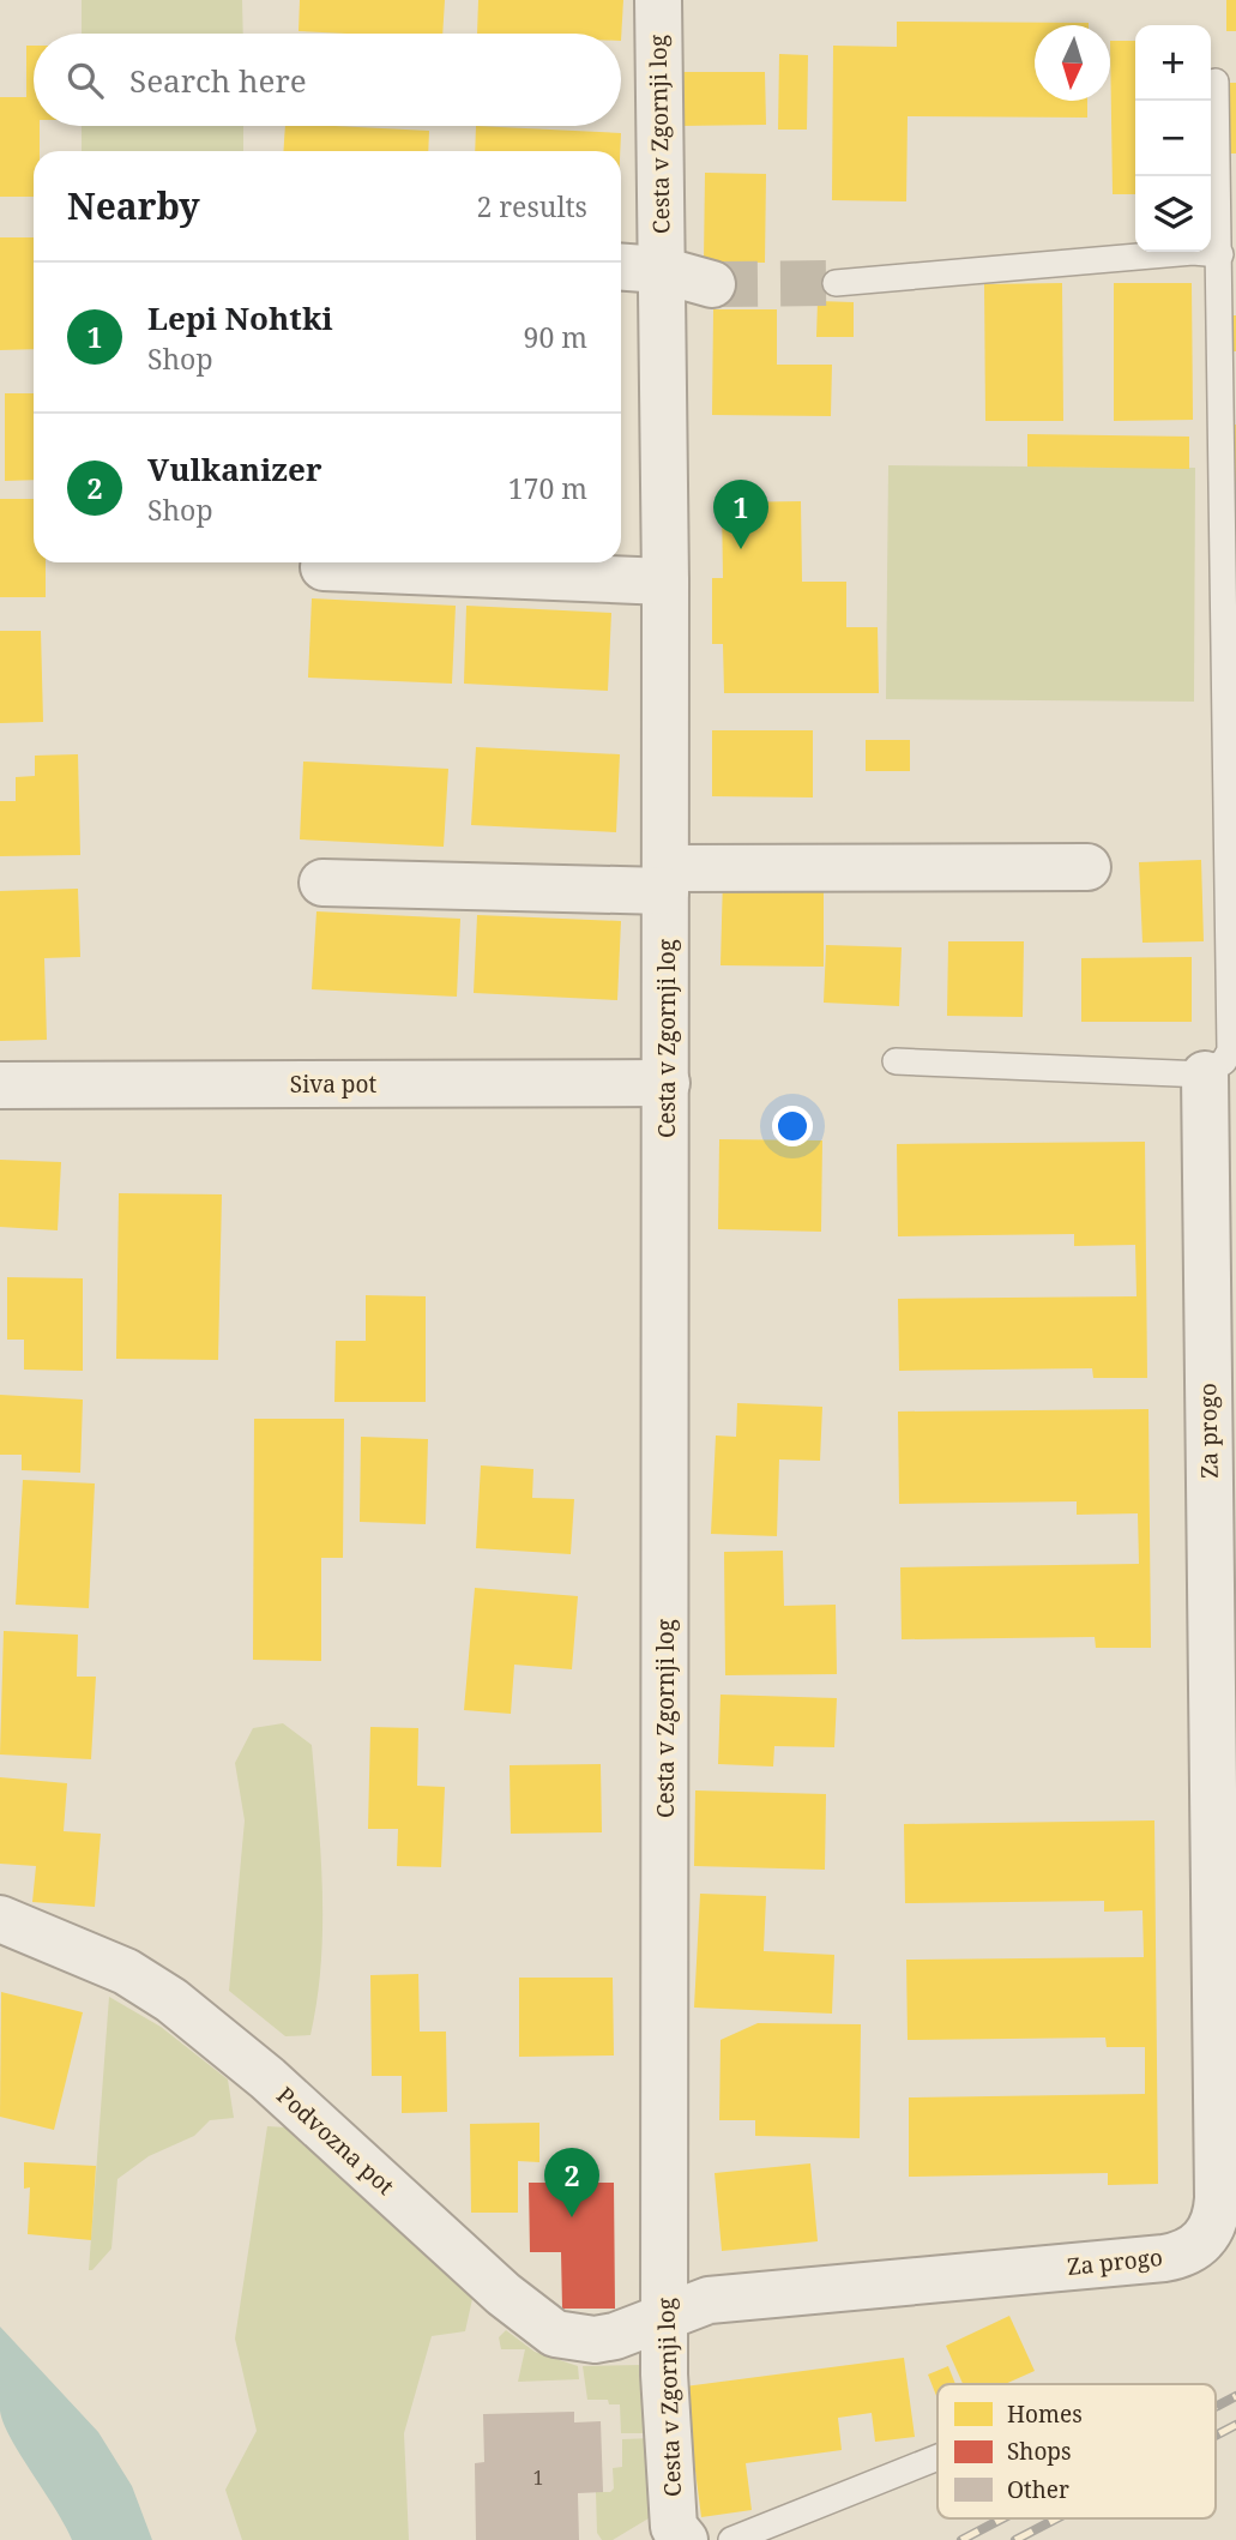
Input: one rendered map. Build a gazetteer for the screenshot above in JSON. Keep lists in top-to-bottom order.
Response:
{
  "streets": {
    "street": [
      "Cesta v Zgornji log",
      "Siva pot",
      "Za progo",
      "Podvozna pot"
    ]
  },
  "crossings": [
    ["Cesta v Zgornji log", "Siva pot"],
    ["Cesta v Zgornji log", "Za progo"],
    ["Cesta v Zgornji log", "Podvozna pot"],
    ["Za progo", "Podvozna pot"]
  ],
  "house_numbers": ["1"],
  "legend": ["Homes", "Shops", "Other"],
  "north": "bottom",
  "page": {
    "map_buttons": ["+", "−"],
    "search": "Search here",
    "heading": ["Nearby", "2 results"],
    "list": [
      {
        "mark": "1",
        "name": "Lepi Nohtki",
        "note": "Shop",
        "value": "90 m"
      },
      {
        "mark": "2",
        "name": "Vulkanizer",
        "note": "Shop",
        "value": "170 m"
      }
    ],
    "pins": ["1", "2"]
  }
}
